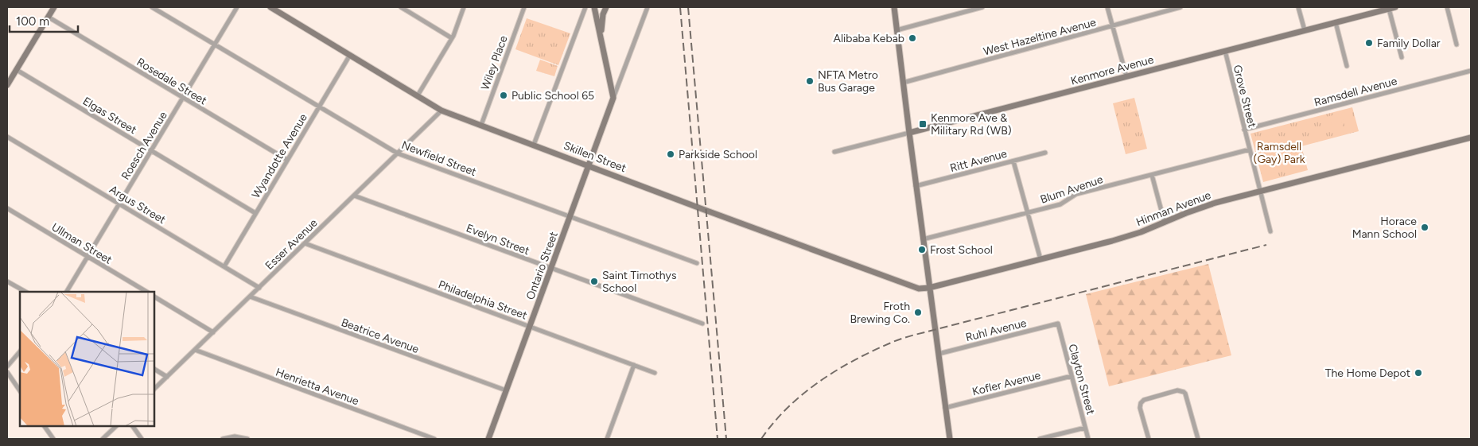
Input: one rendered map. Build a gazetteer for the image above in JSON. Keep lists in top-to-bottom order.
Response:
{
  "streets": {
    "street": [
      "West Hazeltine Avenue",
      "Wiley Place",
      "Kenmore Avenue",
      "Rosedale Street",
      "Ramsdell Avenue",
      "Grove Street",
      "Elgas Street",
      "Roesch Avenue",
      "Wyandotte Avenue",
      "Skillen Street",
      "Newfield Street",
      "Ritt Avenue",
      "Blum Avenue",
      "Argus Street",
      "Hinman Avenue",
      "Evelyn Street",
      "Ullman Street",
      "Esser Avenue",
      "Ontario Street",
      "Philadelphia Street",
      "Ruhl Avenue",
      "Beatrice Avenue",
      "Clayton Street",
      "Kofler Avenue",
      "Henrietta Avenue"
    ]
  },
  "crossings": [
    ["Wiley Place", "Skillen Street"],
    ["Kenmore Avenue", "Grove Street"],
    ["Rosedale Street", "Roesch Avenue"],
    ["Rosedale Street", "Wyandotte Avenue"],
    ["Ramsdell Avenue", "Grove Street"],
    ["Grove Street", "Blum Avenue"],
    ["Grove Street", "Hinman Avenue"],
    ["Elgas Street", "Roesch Avenue"],
    ["Elgas Street", "Wyandotte Avenue"],
    ["Roesch Avenue", "Newfield Street"],
    ["Roesch Avenue", "Argus Street"],
    ["Roesch Avenue", "Ullman Street"],
    ["Wyandotte Avenue", "Skillen Street"],
    ["Wyandotte Avenue", "Newfield Street"],
    ["Wyandotte Avenue", "Argus Street"],
    ["Skillen Street", "Hinman Avenue"],
    ["Skillen Street", "Esser Avenue"],
    ["Skillen Street", "Ontario Street"],
    ["Newfield Street", "Esser Avenue"],
    ["Newfield Street", "Ontario Street"],
    ["Argus Street", "Esser Avenue"],
    ["Evelyn Street", "Esser Avenue"],
    ["Evelyn Street", "Ontario Street"],
    ["Esser Avenue", "Philadelphia Street"],
    ["Esser Avenue", "Beatrice Avenue"],
    ["Esser Avenue", "Henrietta Avenue"],
    ["Ontario Street", "Philadelphia Street"],
    ["Ontario Street", "Beatrice Avenue"],
    ["Ruhl Avenue", "Clayton Street"],
    ["Clayton Street", "Kofler Avenue"]
  ],
  "parks": ["Ramsdell (Gay) Park"],
  "places": {
    "other": [
      "Alibaba Kebab",
      "Family Dollar",
      "NFTA Metro Bus Garage",
      "Public School 65",
      "Parkside School",
      "Horace Mann School",
      "Frost School",
      "Saint Timothys School",
      "Froth Brewing Co.",
      "The Home Depot"
    ],
    "transit": ["Kenmore Ave & Military Rd (WB)"]
  },
  "scale_bar": "100 m"
}
